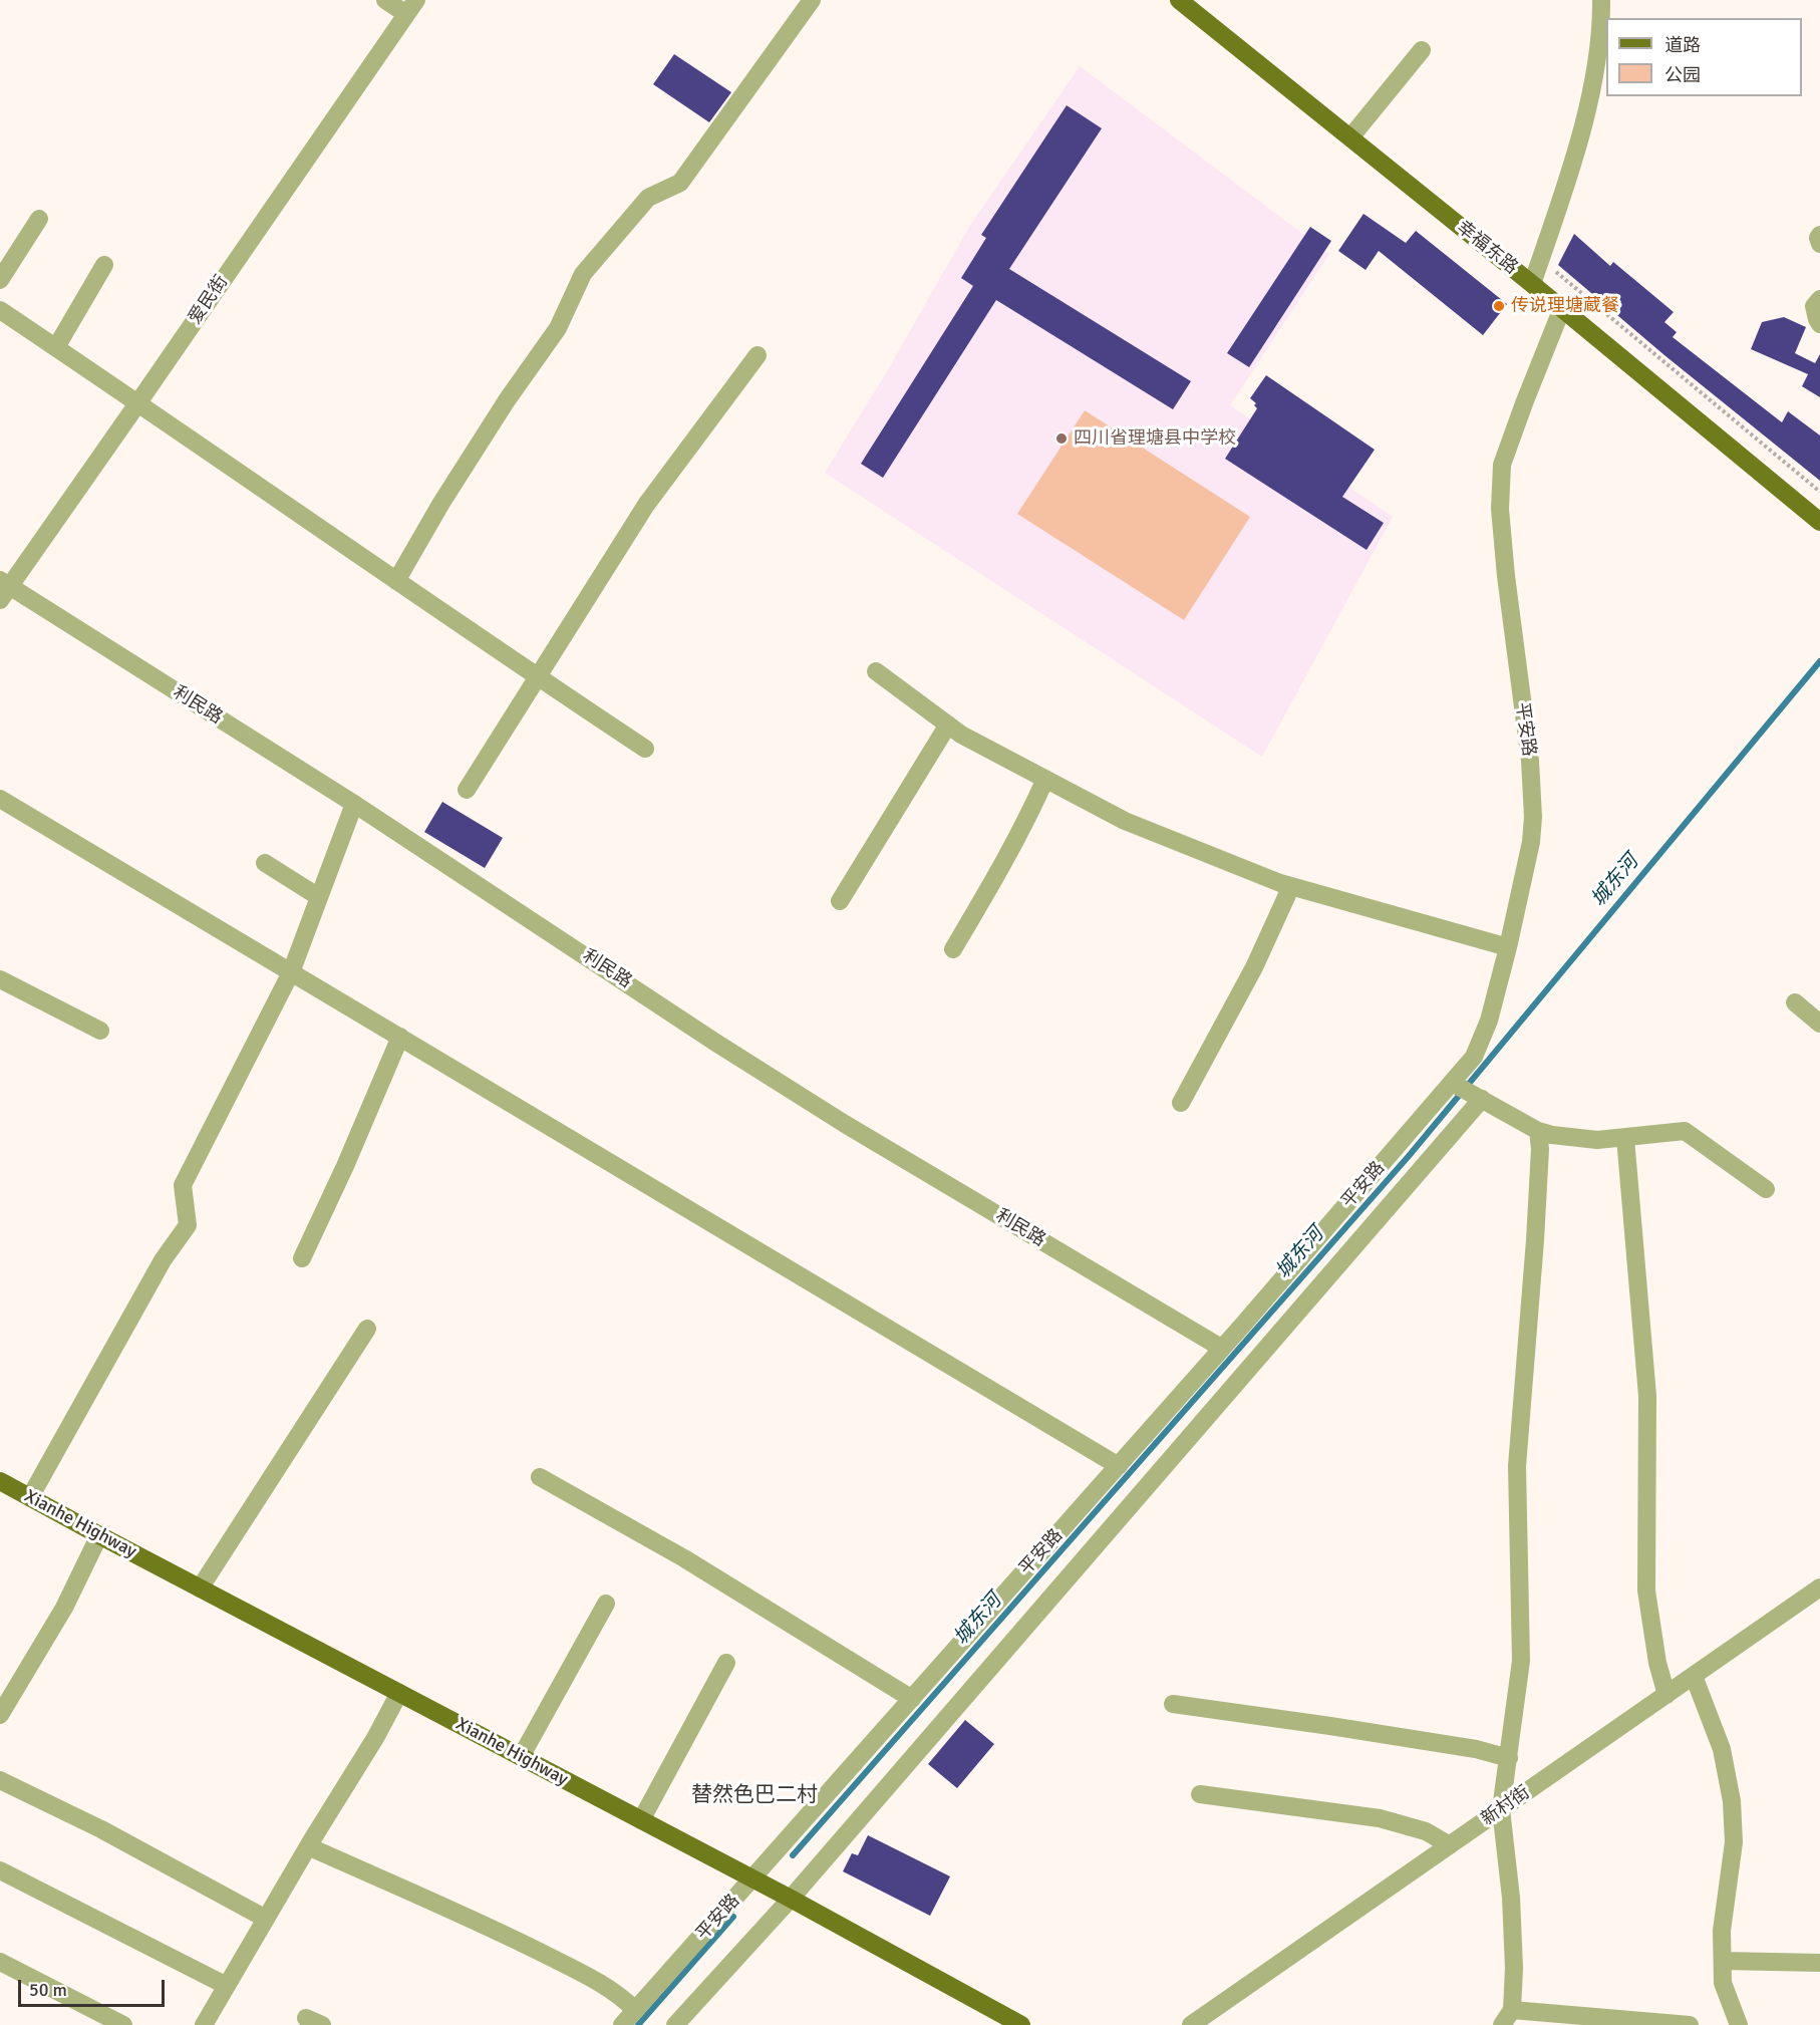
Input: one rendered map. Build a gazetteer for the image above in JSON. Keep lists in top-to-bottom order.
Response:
{
  "streets": {
    "main road": ["幸福东路", "Xianhe Highway"],
    "street": [
      "爱民街",
      "利民路",
      "平安路",
      "新村街"
    ]
  },
  "crossings": [
    ["幸福东路", "平安路"],
    ["爱民街", "利民路"],
    ["利民路", "平安路"],
    ["平安路", "Xianhe Highway"]
  ],
  "districts": ["替然色巴二村"],
  "water": ["城东河"],
  "places": ["传说理塘蔵餐", "四川省理塘县中学校"],
  "legend": ["道路", "公园"],
  "scale_bar": "50 m"
}
